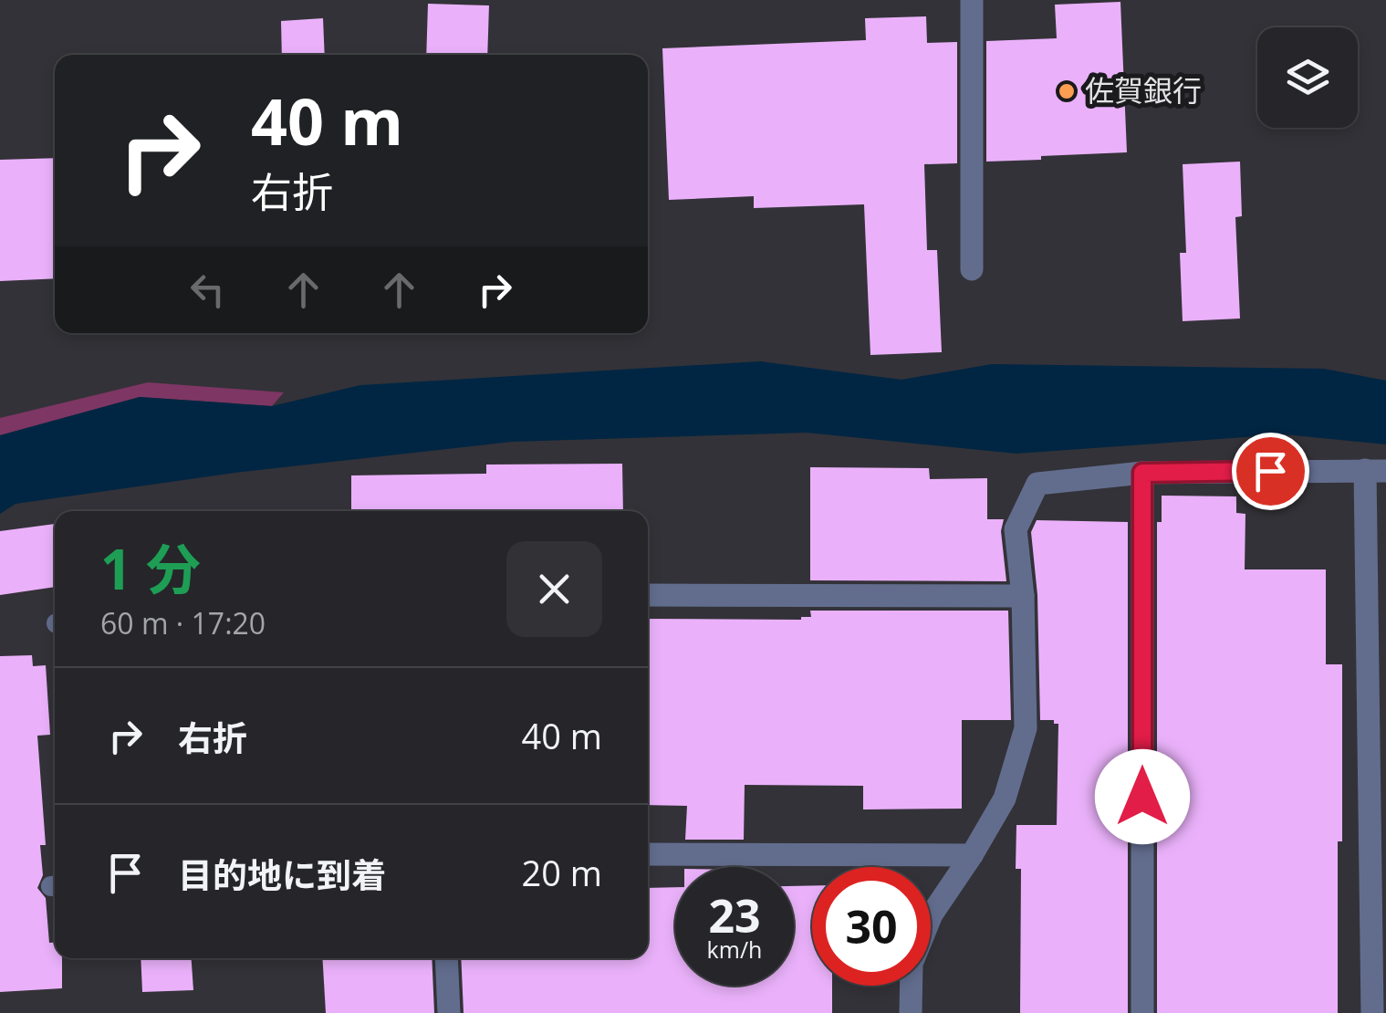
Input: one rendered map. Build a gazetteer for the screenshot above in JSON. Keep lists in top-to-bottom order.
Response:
{
  "places": ["佐賀銀行"],
  "page": {
    "turn": ["40 m", "右折"],
    "heading": ["1 分", "60 m · 17:20"],
    "list": [
      {
        "name": "右折",
        "value": "40 m"
      },
      {
        "name": "目的地に到着",
        "value": "20 m"
      }
    ],
    "speed": "23 km/h",
    "limit": "30"
  }
}
